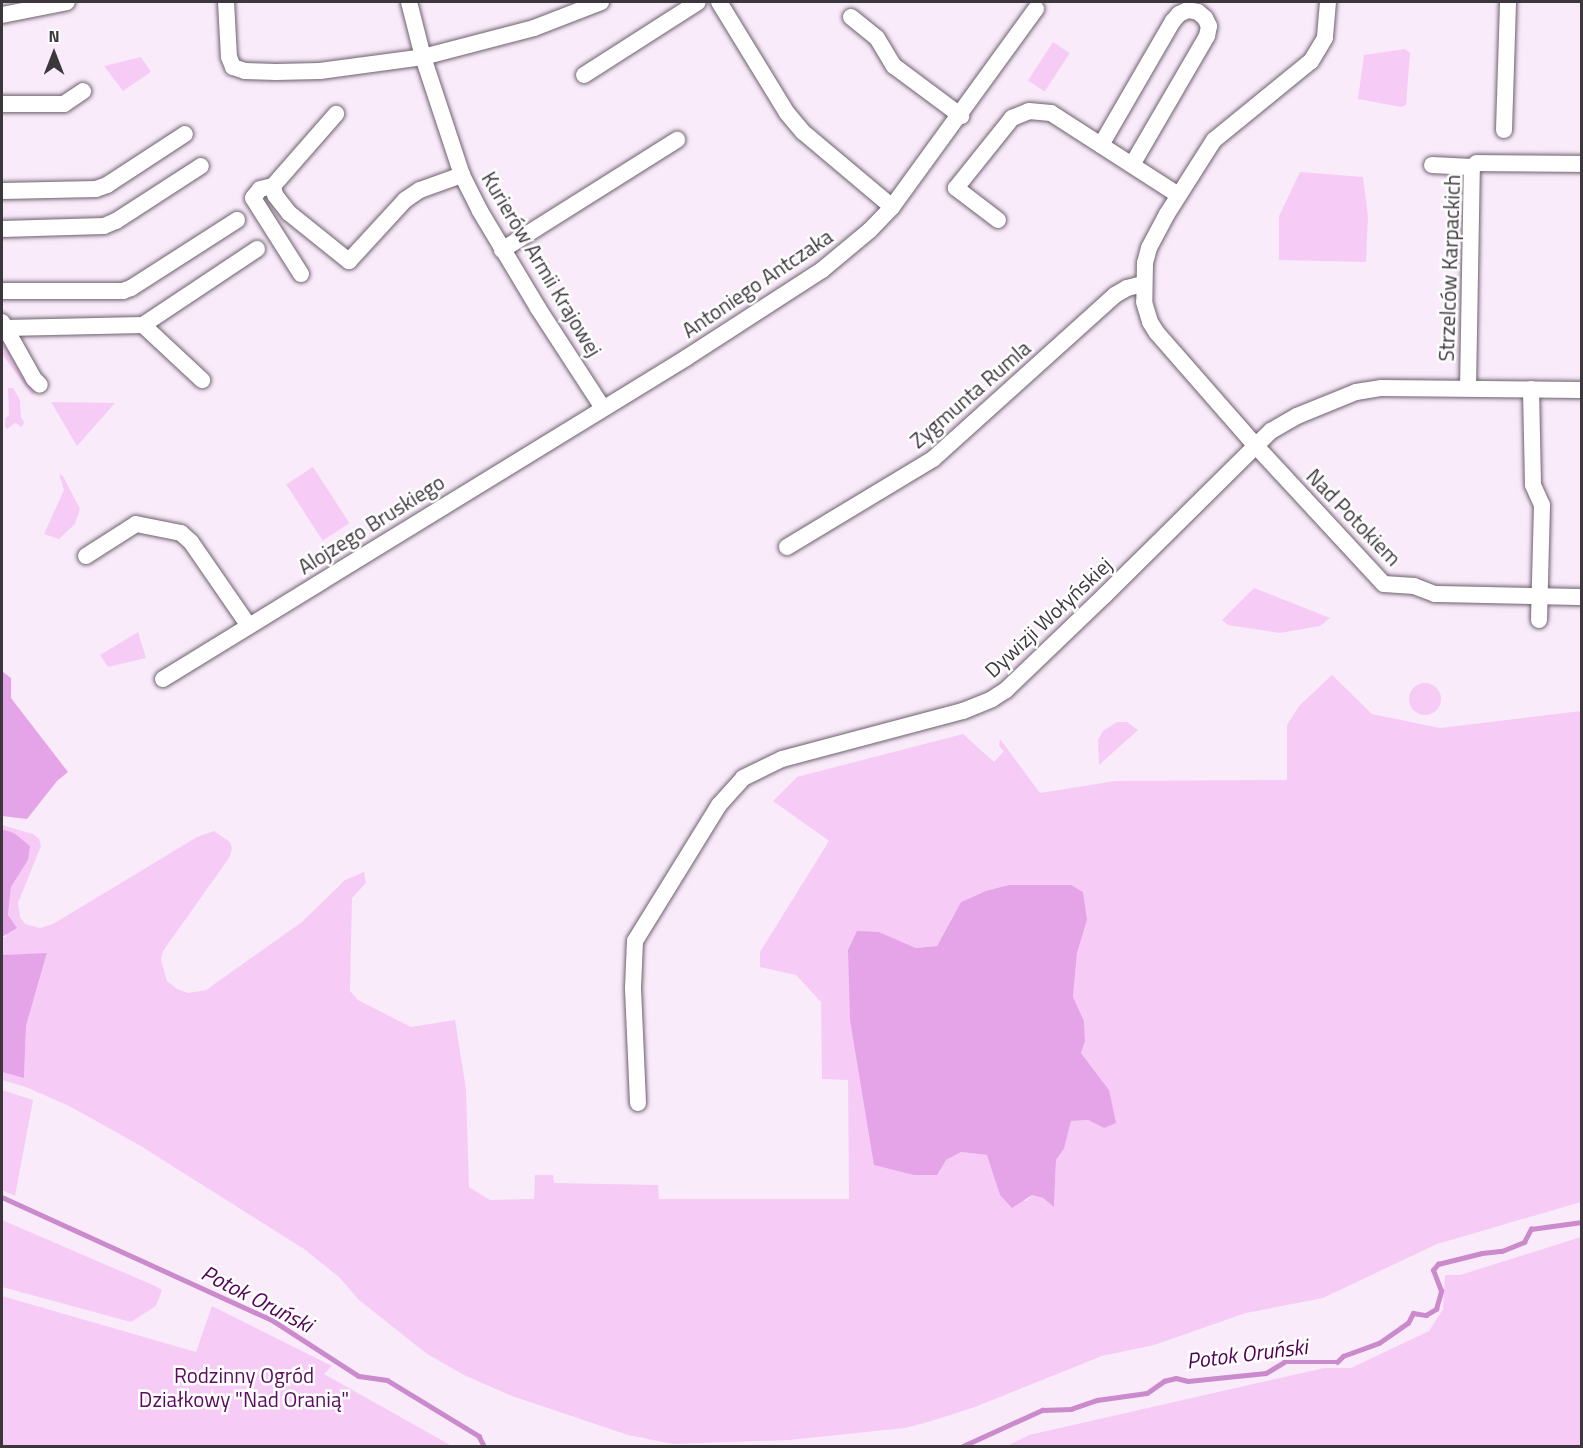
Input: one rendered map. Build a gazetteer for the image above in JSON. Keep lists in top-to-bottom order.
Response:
{
  "streets": {
    "street": [
      "Kurierów Armii Krajowej",
      "Strzelców Karpackich",
      "Antoniego Antczaka",
      "Zygmunta Rumla",
      "Nad Potokiem",
      "Alojzego Bruskiego",
      "Dywizji Wołyńskiej"
    ]
  },
  "crossings": [
    ["Kurierów Armii Krajowej", "Antoniego Antczaka"],
    ["Kurierów Armii Krajowej", "Alojzego Bruskiego"],
    ["Strzelców Karpackich", "Dywizji Wołyńskiej"],
    ["Antoniego Antczaka", "Alojzego Bruskiego"],
    ["Nad Potokiem", "Dywizji Wołyńskiej"]
  ],
  "water": ["Potok Oruński"],
  "parks": ["Rodzinny Ogród Działkowy \"Nad Oranią\""],
  "north": "top"
}
